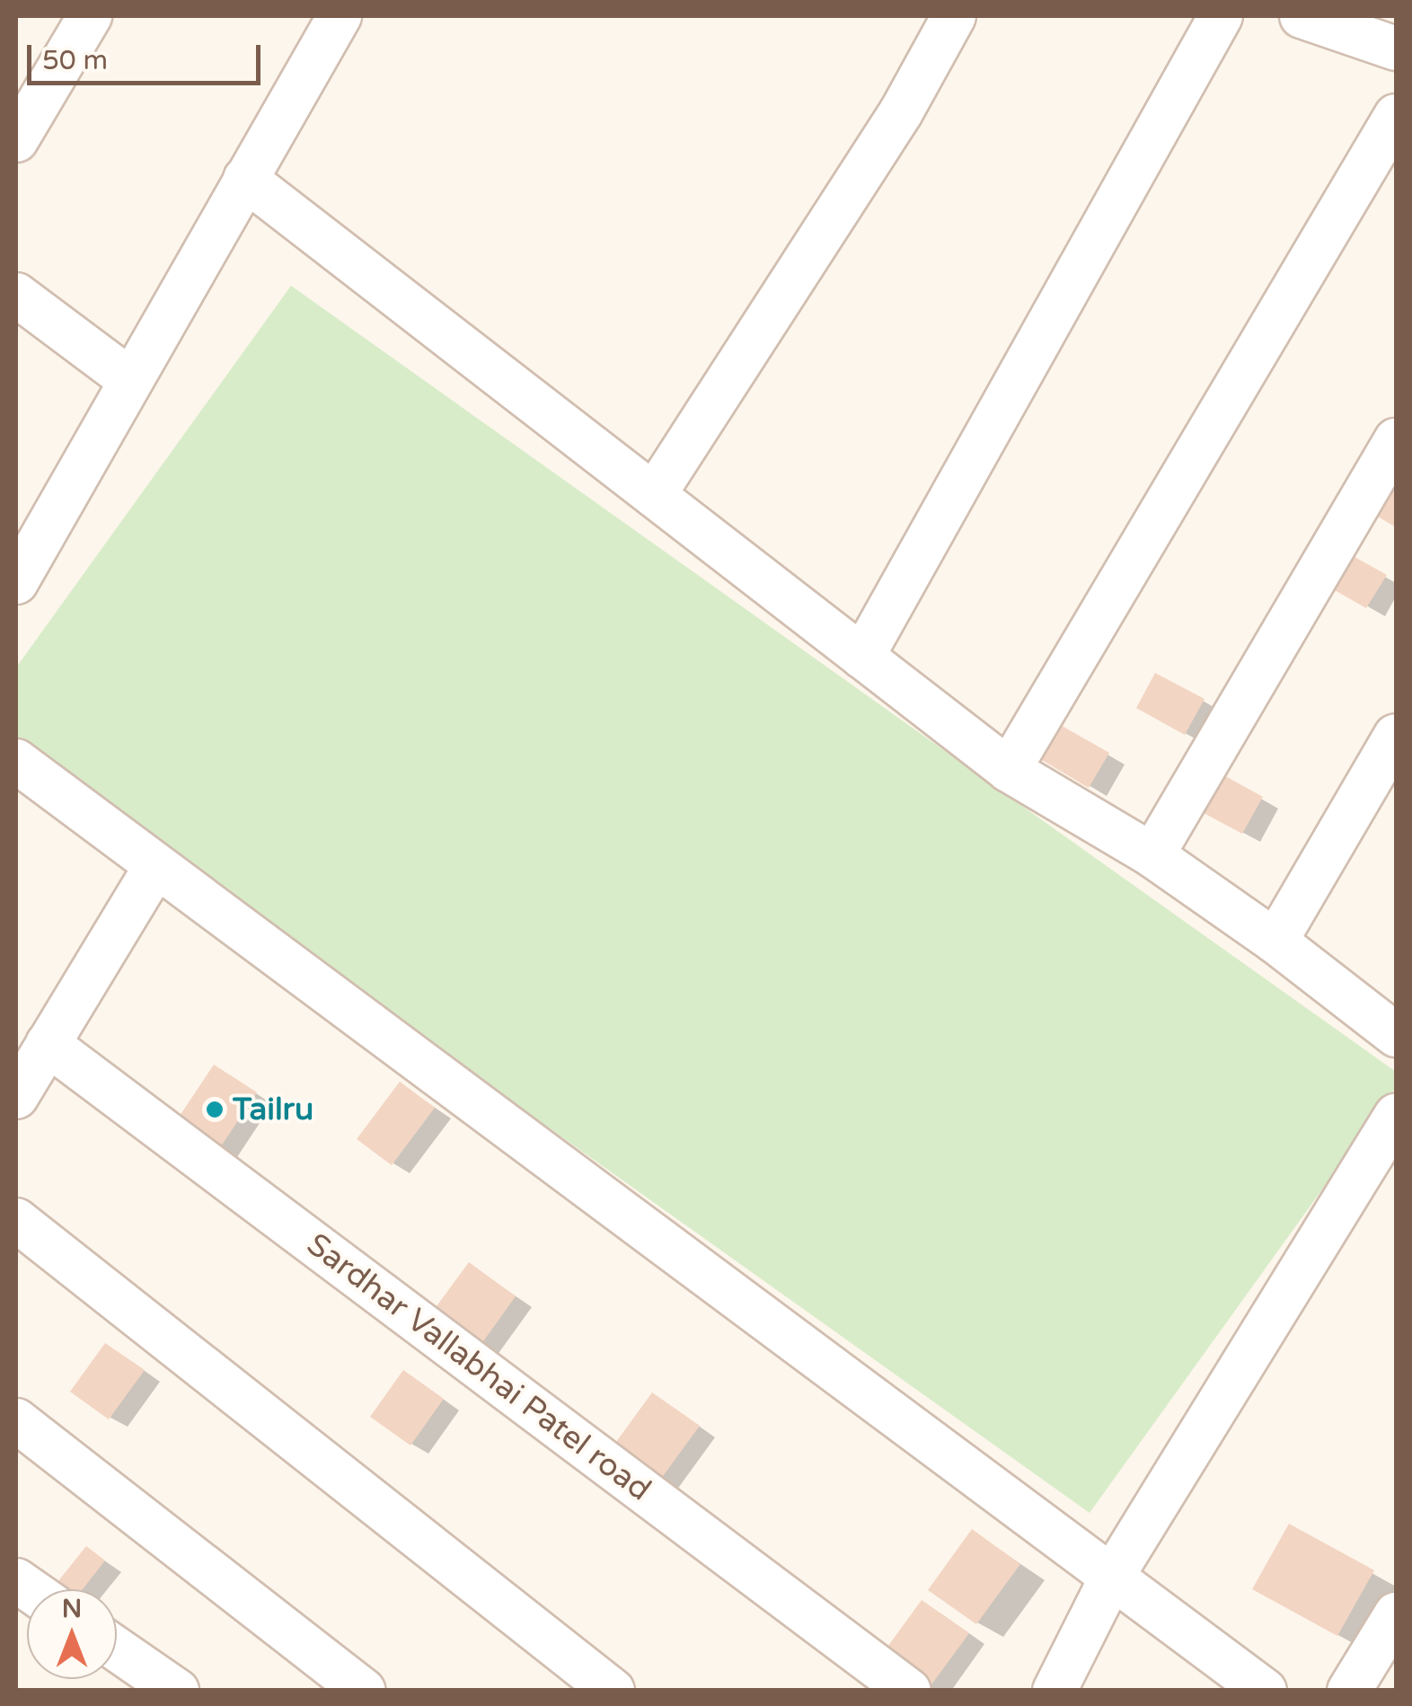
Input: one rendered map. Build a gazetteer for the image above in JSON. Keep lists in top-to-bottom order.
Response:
{
  "streets": {
    "street": ["Sardhar Vallabhai Patel road"]
  },
  "places": ["Tailru"],
  "scale_bar": "50 m",
  "north": "top"
}
